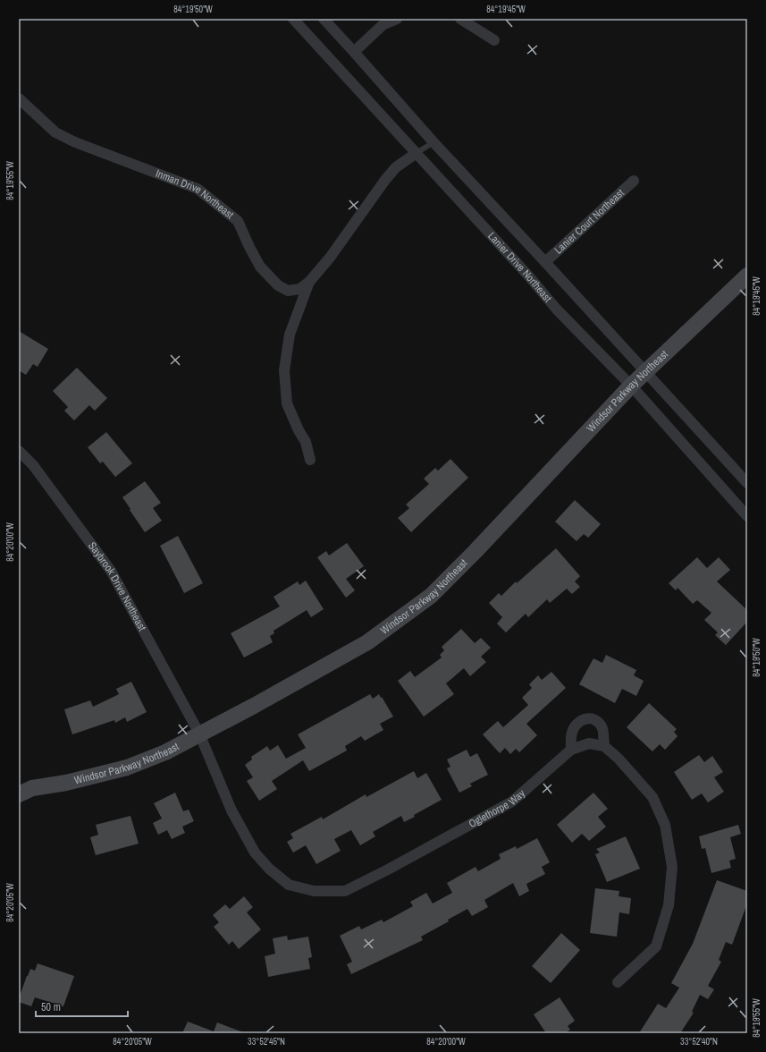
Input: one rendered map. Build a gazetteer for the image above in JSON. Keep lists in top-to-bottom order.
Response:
{
  "streets": {
    "street": [
      "Inman Drive Northeast",
      "Lanier Court Northeast",
      "Lanier Drive Northeast",
      "Windsor Parkway Northeast",
      "Saybrook Drive Northeast",
      "Oglethorpe Way"
    ]
  },
  "crossings": [
    ["Inman Drive Northeast", "Lanier Drive Northeast"],
    ["Lanier Court Northeast", "Lanier Drive Northeast"],
    ["Lanier Drive Northeast", "Windsor Parkway Northeast"],
    ["Windsor Parkway Northeast", "Saybrook Drive Northeast"],
    ["Windsor Parkway Northeast", "Oglethorpe Way"],
    ["Saybrook Drive Northeast", "Oglethorpe Way"]
  ],
  "scale_bar": "50 m",
  "coordinates": [
    "84°19'50\"W",
    "84°19'45\"W",
    "84°19'55\"W",
    "84°20'00\"W",
    "84°20'05\"W",
    "33°52'45\"N",
    "33°52'40\"N"
  ]
}
